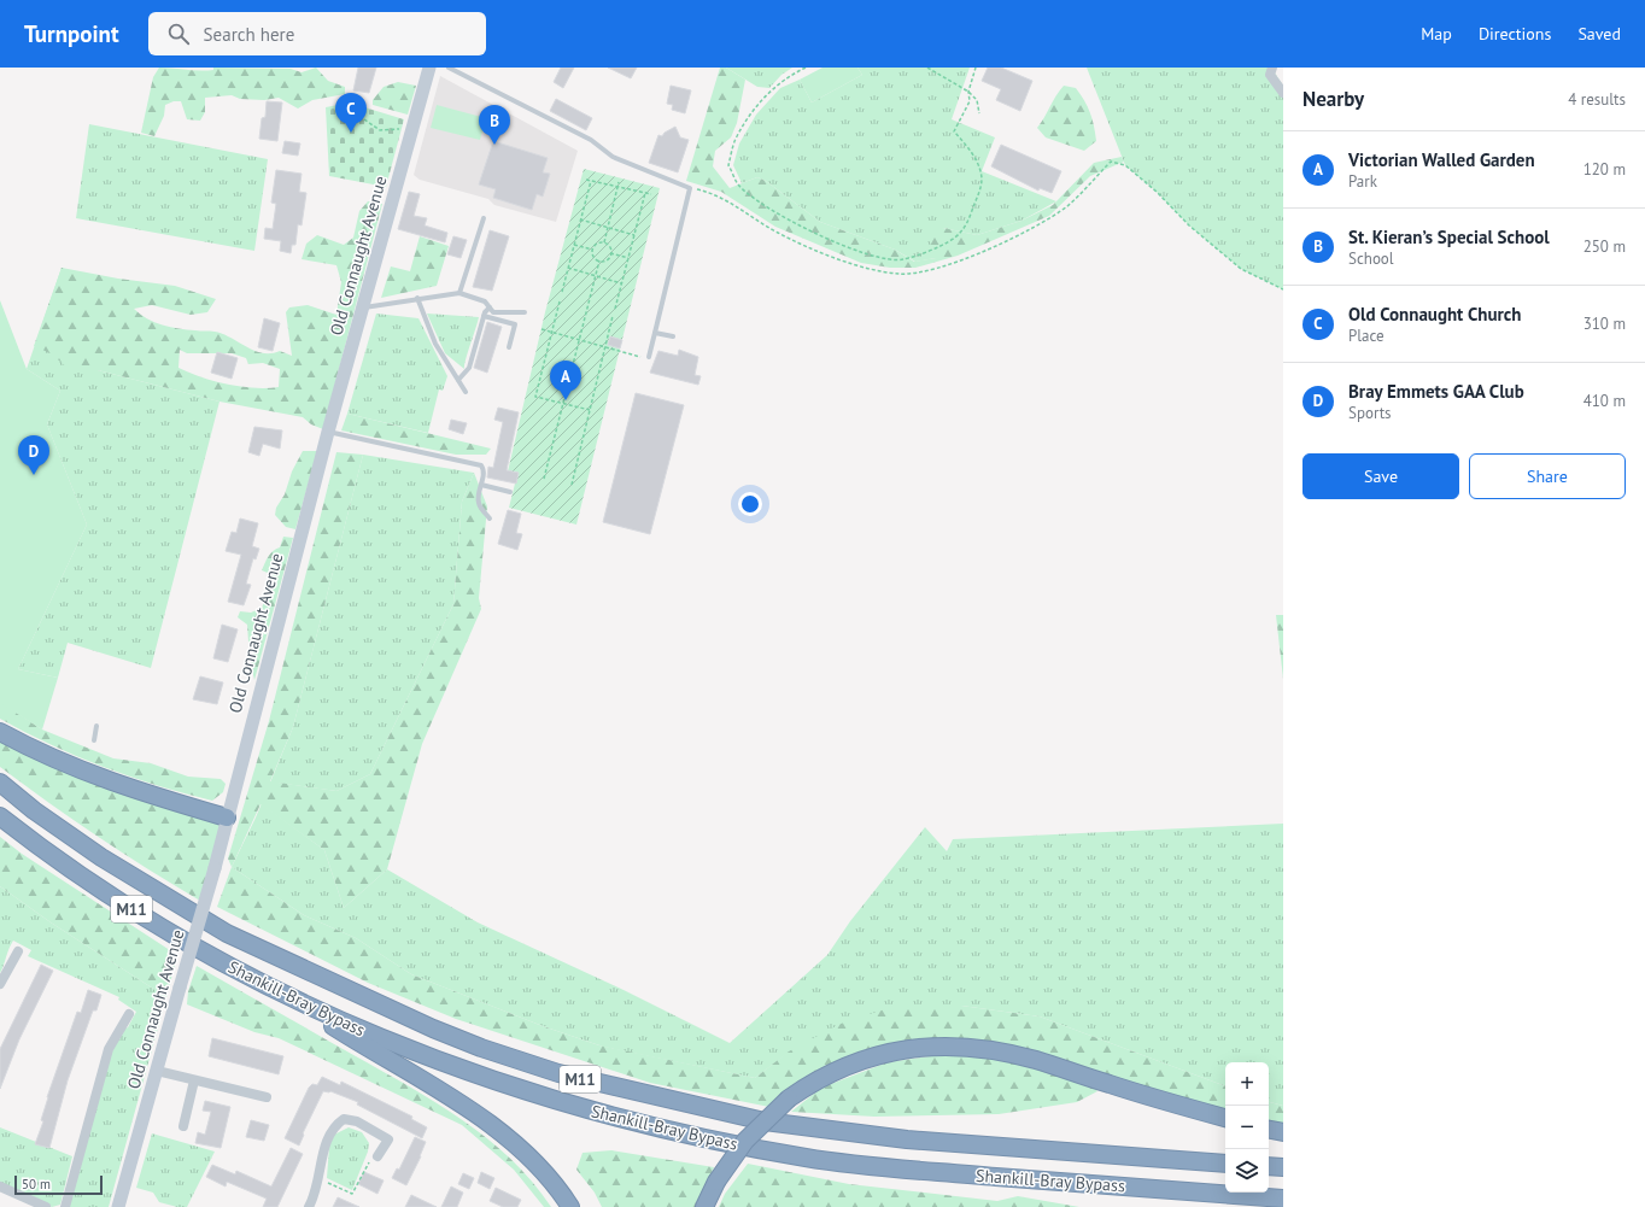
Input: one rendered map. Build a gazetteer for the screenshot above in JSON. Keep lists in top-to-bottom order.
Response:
{
  "streets": {
    "highway": ["M11", "Shankill-Bray Bypass"],
    "street": ["Old Connaught Avenue"]
  },
  "scale_bar": "50 m",
  "page": {
    "header": "Turnpoint",
    "search": "Search here",
    "nav": ["Map", "Directions", "Saved"],
    "heading": ["Nearby", "4 results"],
    "pins": [
      "C",
      "B",
      "A",
      "D"
    ],
    "list": [
      {
        "mark": "A",
        "name": "Victorian Walled Garden",
        "note": "Park",
        "value": "120 m"
      },
      {
        "mark": "B",
        "name": "St. Kieran’s Special School",
        "note": "School",
        "value": "250 m"
      },
      {
        "mark": "C",
        "name": "Old Connaught Church",
        "note": "Place",
        "value": "310 m"
      },
      {
        "mark": "D",
        "name": "Bray Emmets GAA Club",
        "note": "Sports",
        "value": "410 m"
      }
    ],
    "buttons": ["Save", "Share"],
    "map_buttons": ["+", "−"],
    "scale": "50 m"
  }
}
